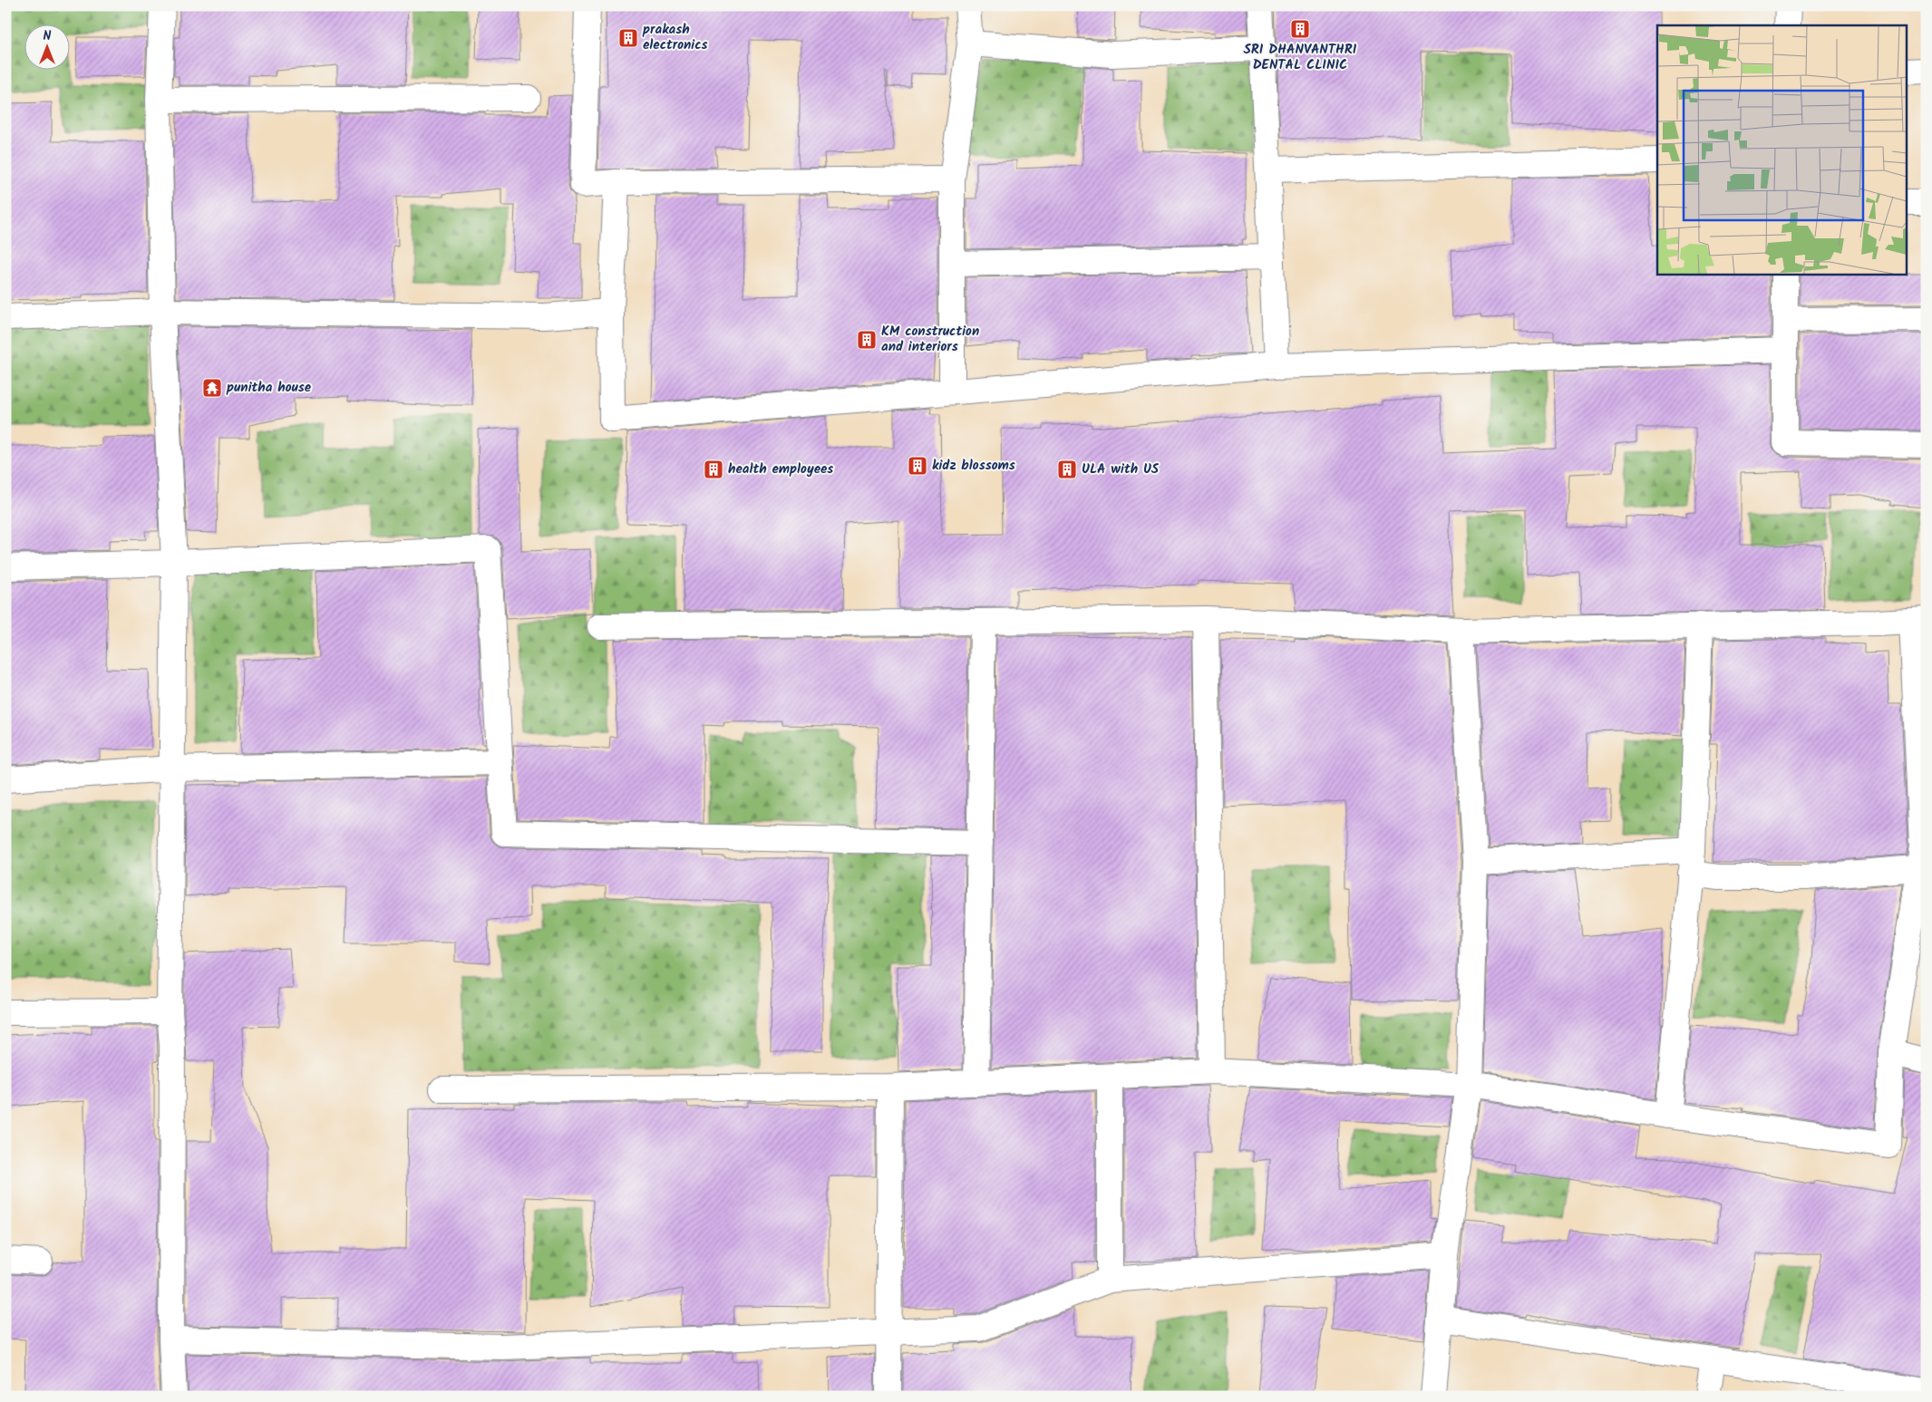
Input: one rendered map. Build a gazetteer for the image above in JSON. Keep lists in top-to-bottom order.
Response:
{
  "places": {
    "building": [
      "SRI DHANVANTHRI DENTAL CLINIC",
      "prakash electronics",
      "KM construction and interiors",
      "kidz blossoms",
      "health employees",
      "ULA with US"
    ],
    "temple": ["punitha house"]
  },
  "north": "top"
}
